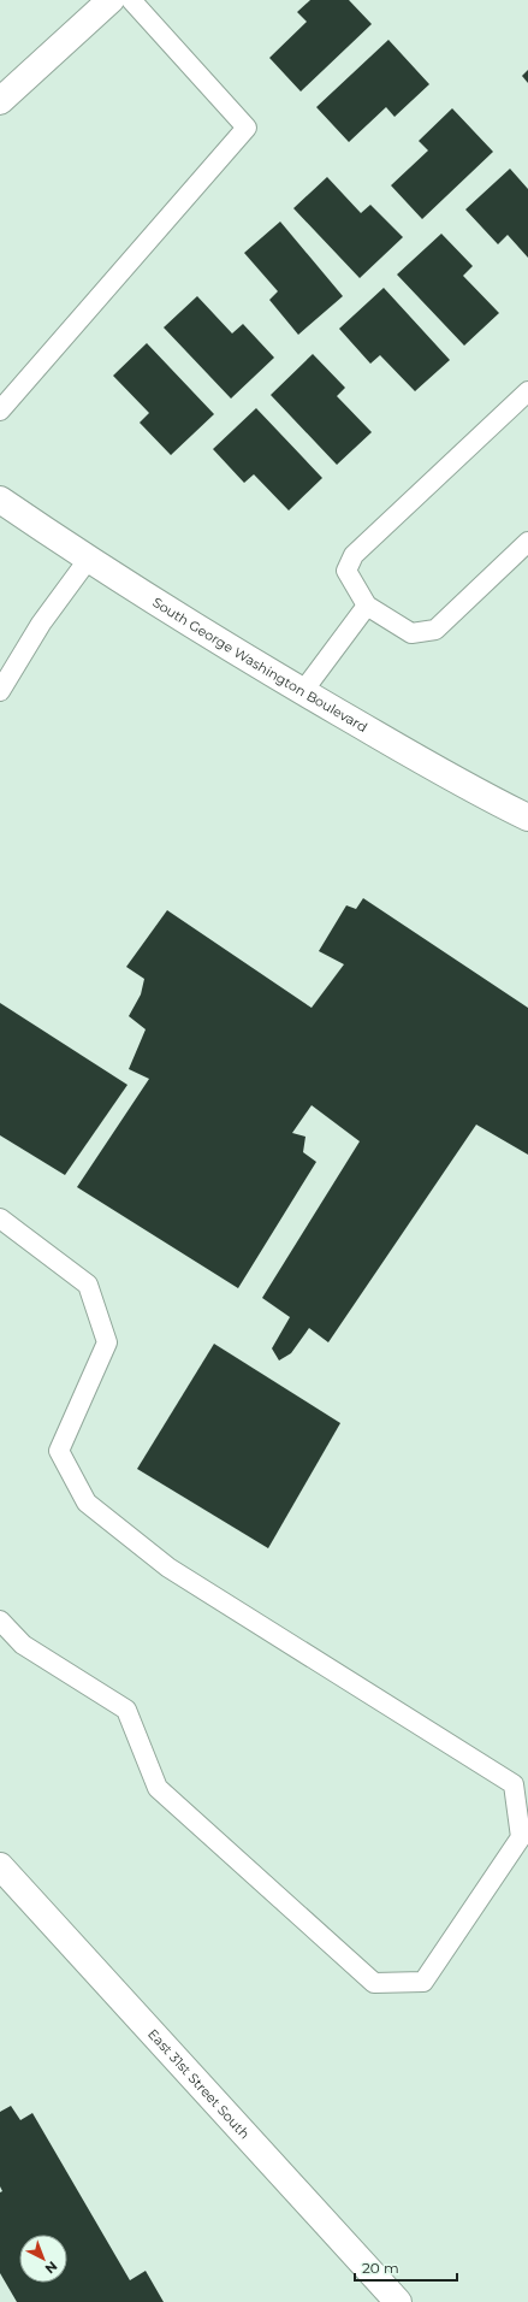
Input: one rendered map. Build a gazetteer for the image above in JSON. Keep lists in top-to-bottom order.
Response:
{
  "streets": {
    "street": ["South George Washington Boulevard", "East 31st Street South"]
  },
  "scale_bar": "20 m",
  "north": "bottom right"
}
